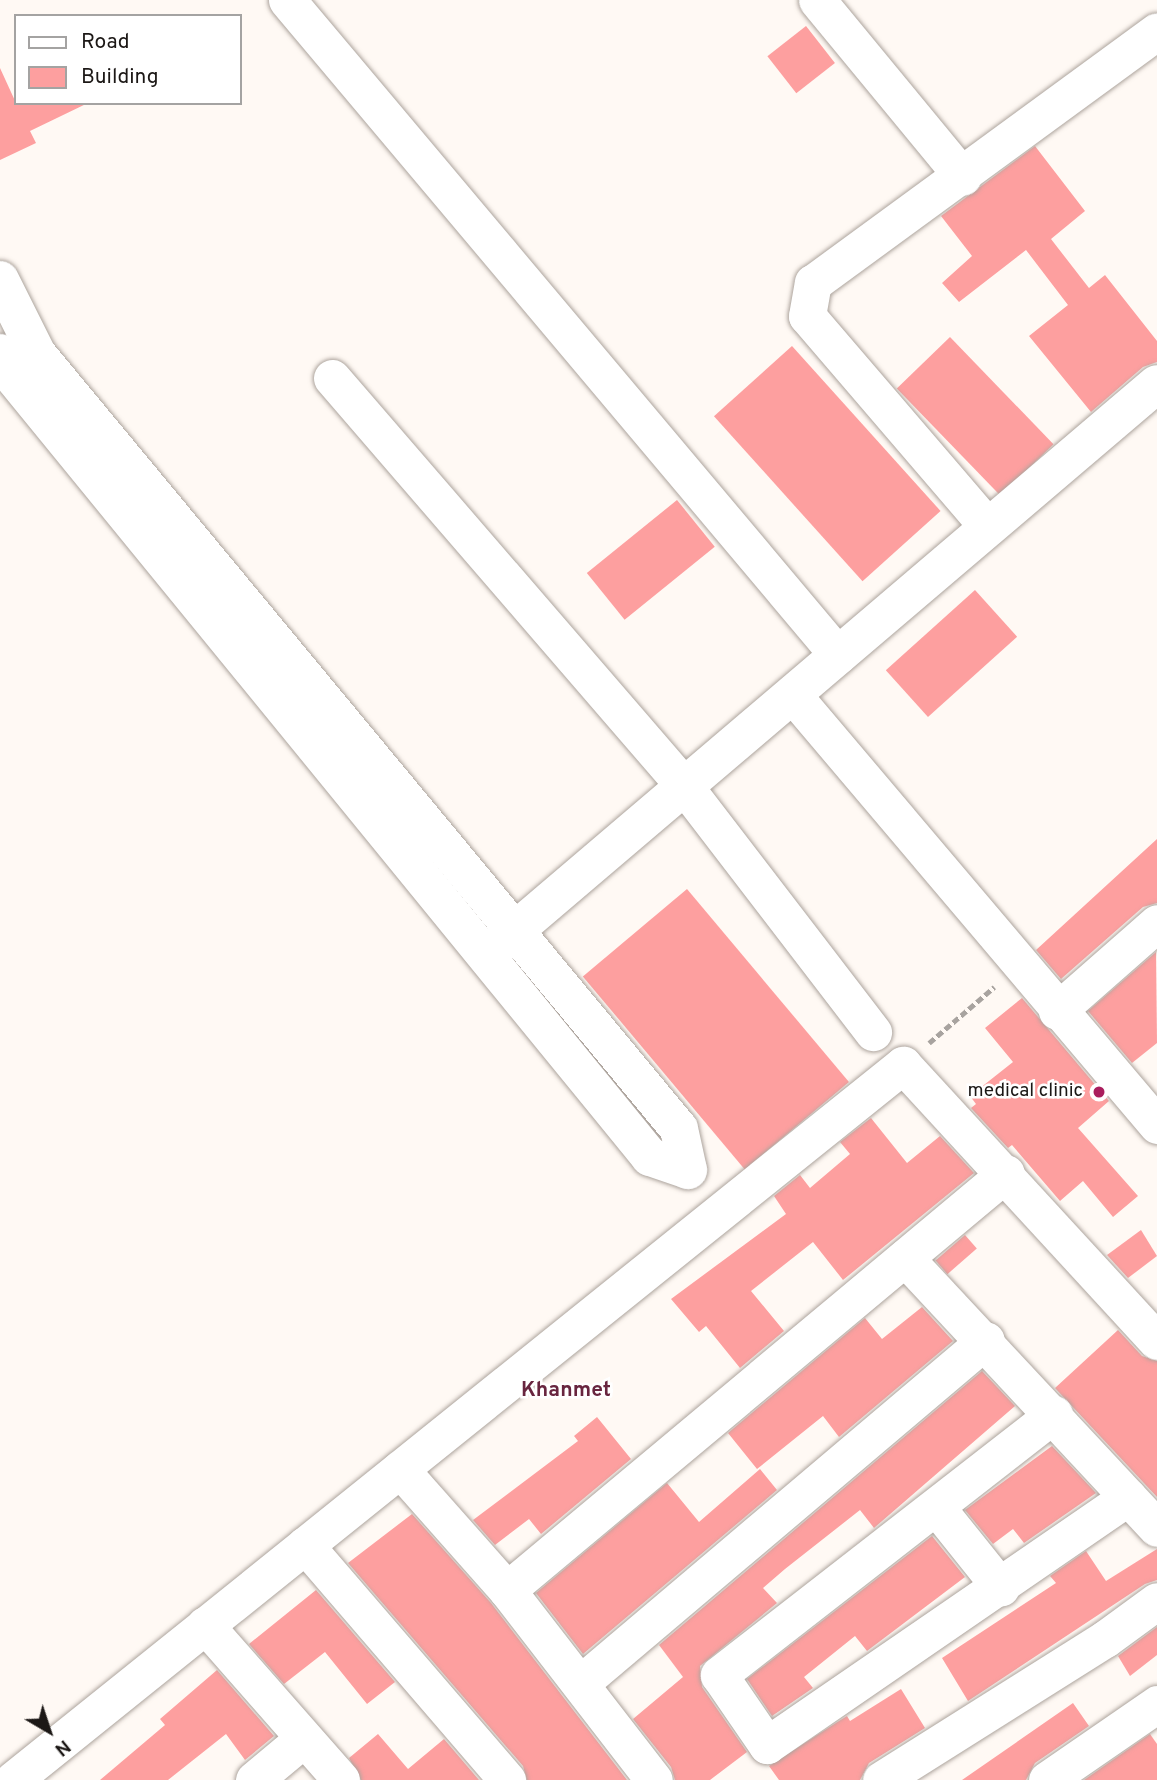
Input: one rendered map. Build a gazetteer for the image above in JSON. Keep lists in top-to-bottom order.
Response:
{
  "districts": ["Khanmet"],
  "places": ["medical clinic"],
  "legend": ["Road", "Building"],
  "north": "bottom right"
}
